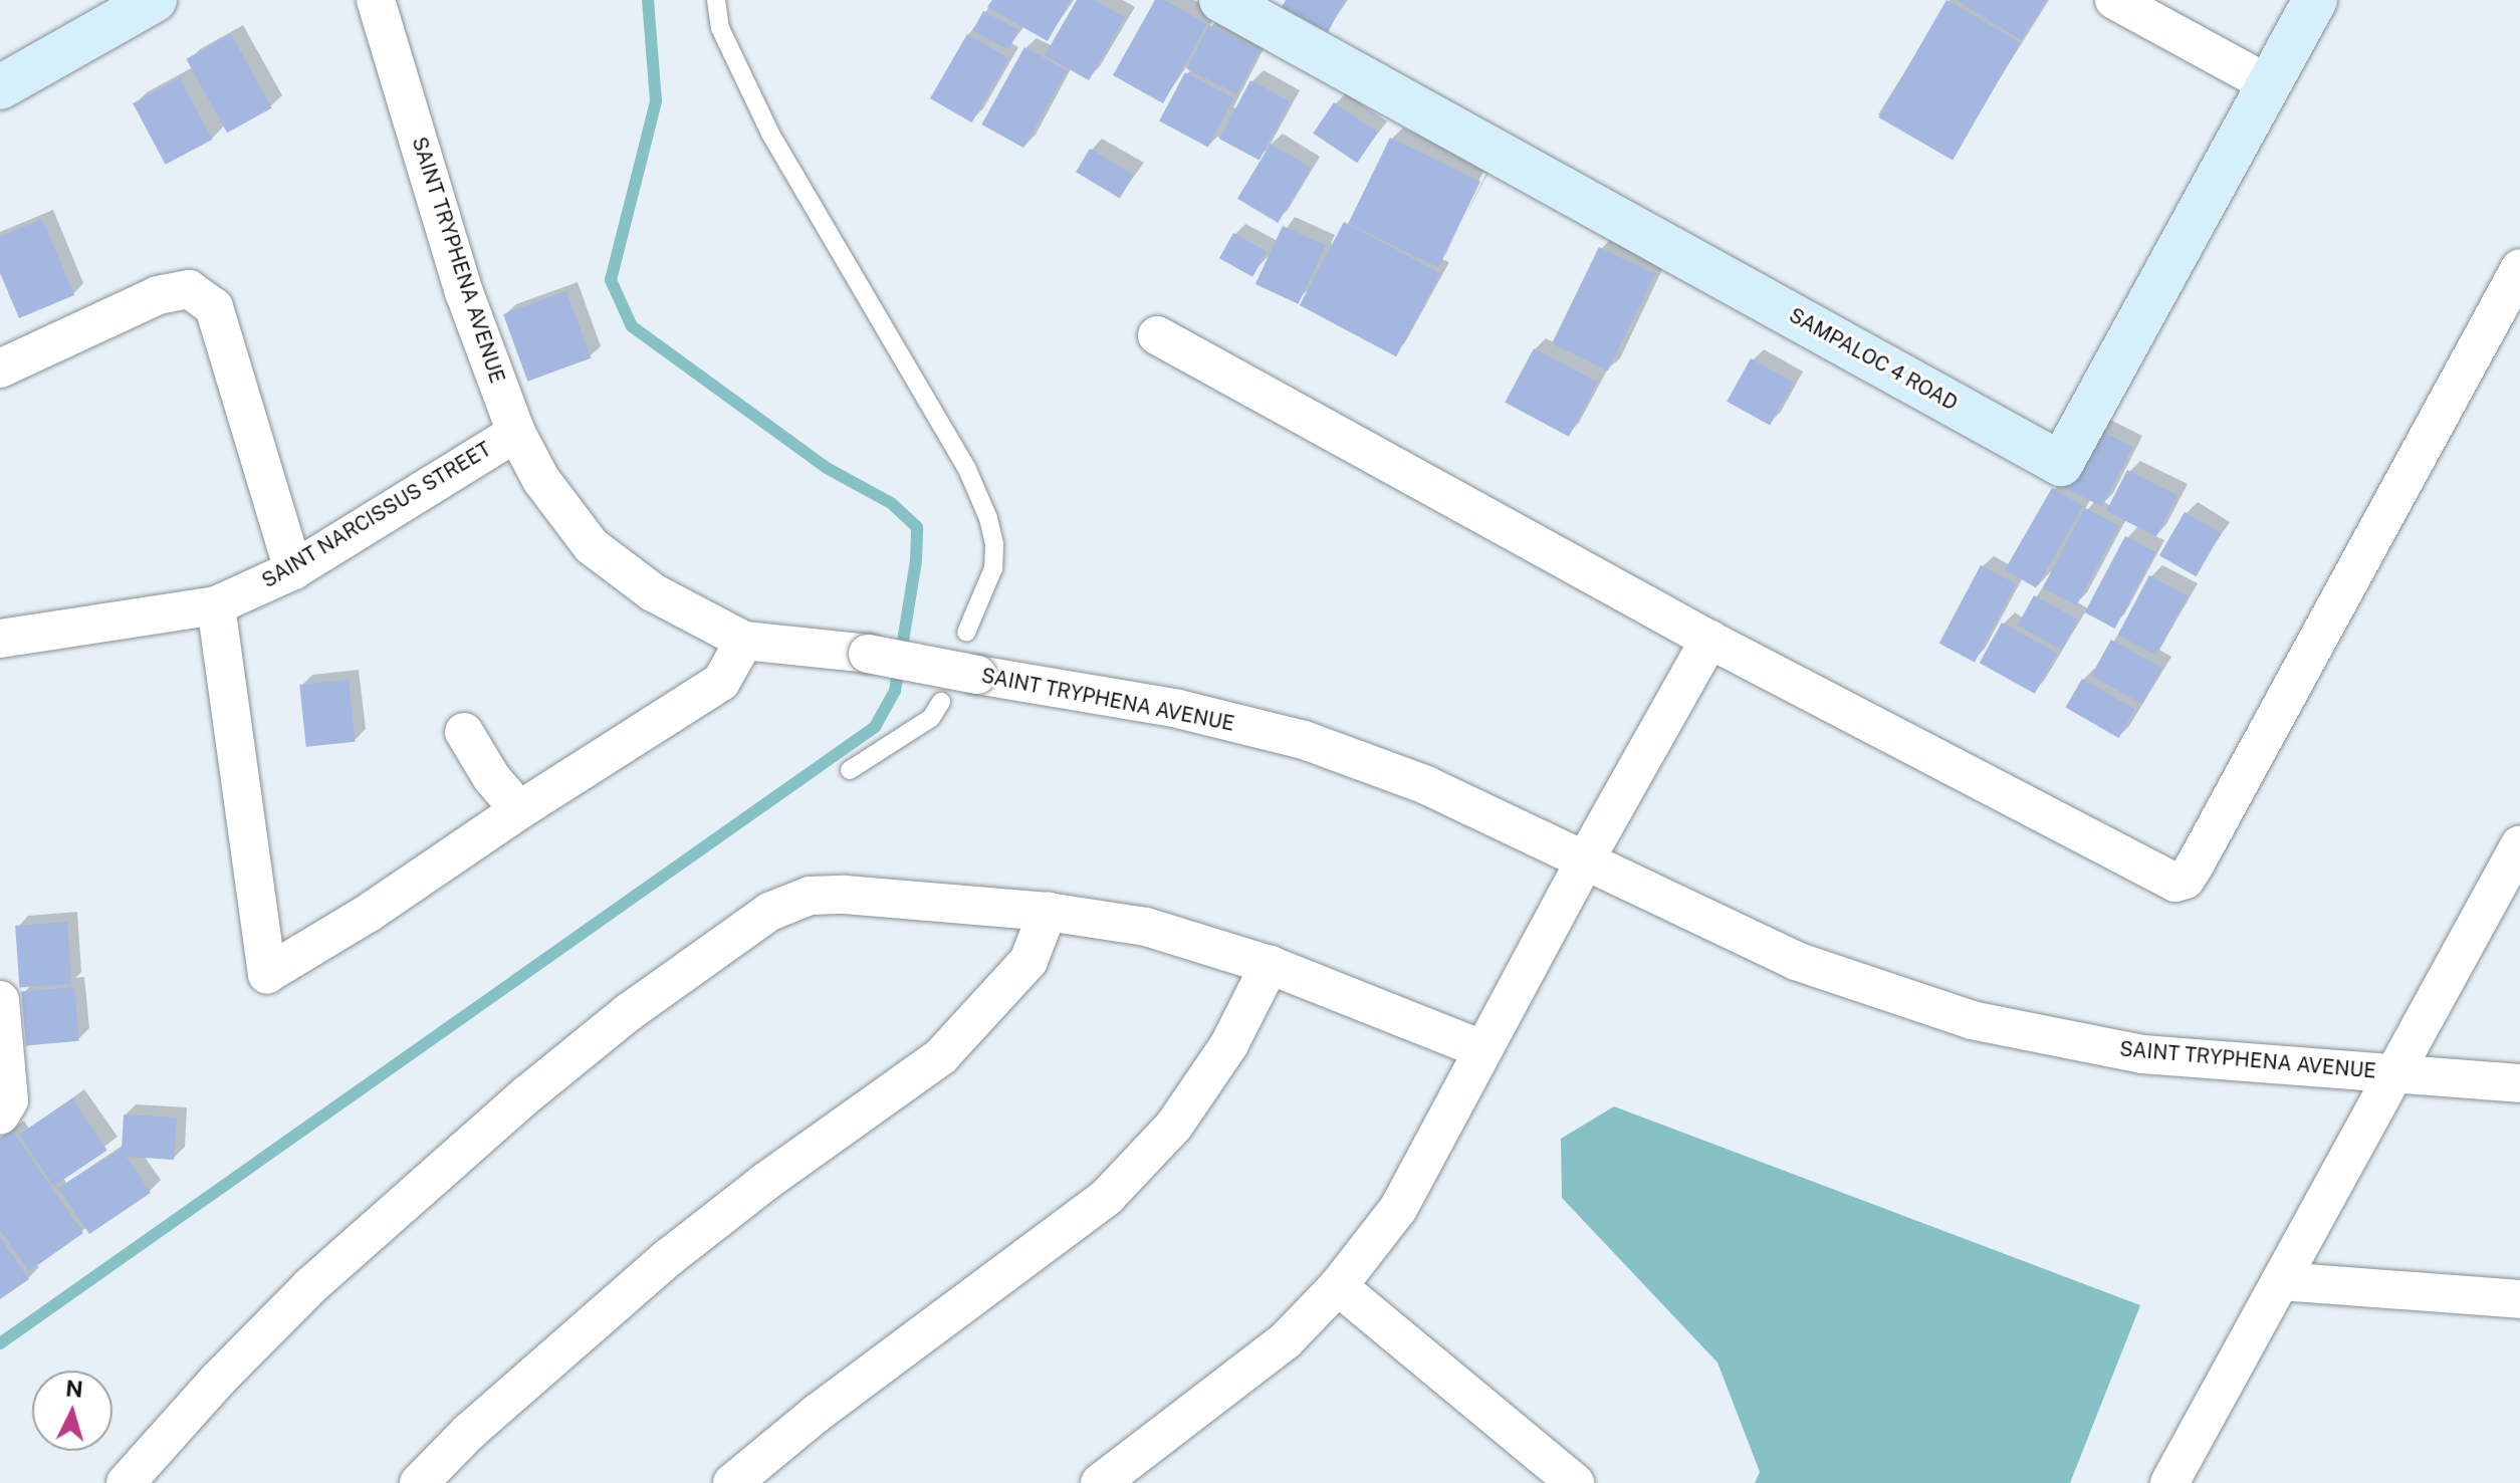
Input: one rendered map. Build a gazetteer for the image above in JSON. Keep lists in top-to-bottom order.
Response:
{
  "streets": {
    "street": ["SAINT TRYPHENA AVENUE", "SAMPALOC 4 ROAD", "SAINT NARCISSUS STREET"]
  },
  "crossings": [
    ["SAINT TRYPHENA AVENUE", "SAINT NARCISSUS STREET"]
  ],
  "north": "top"
}
